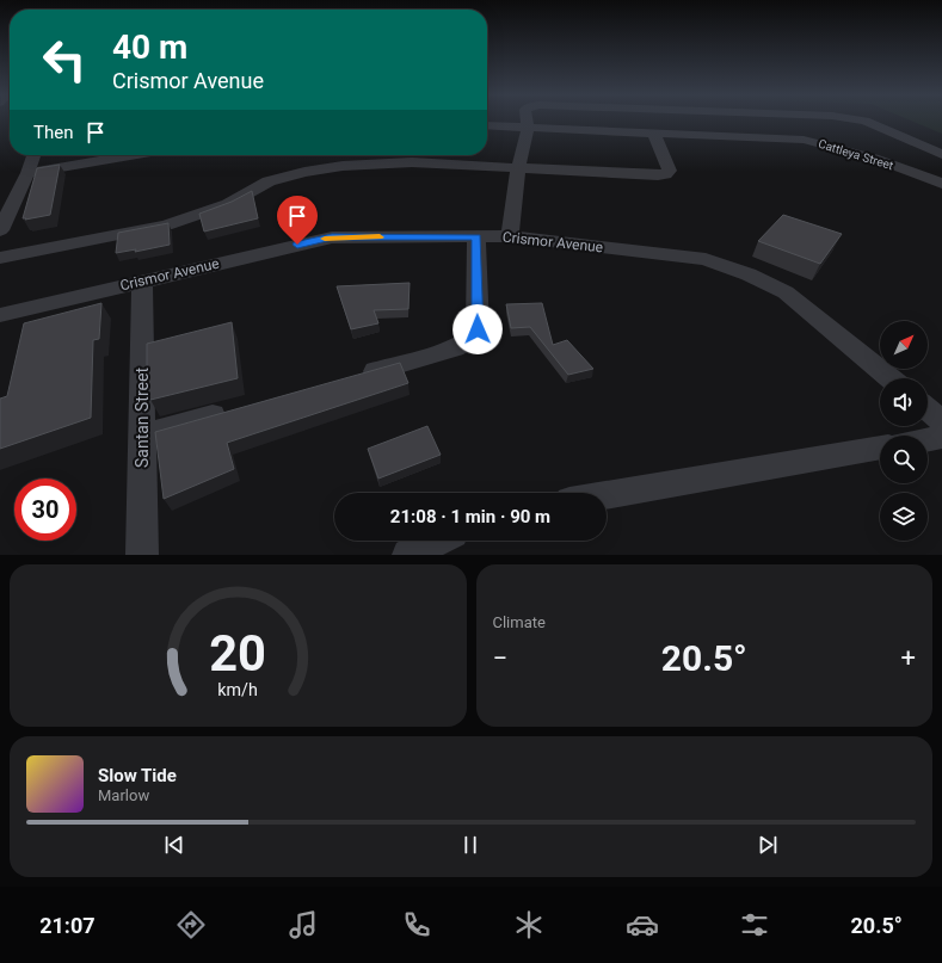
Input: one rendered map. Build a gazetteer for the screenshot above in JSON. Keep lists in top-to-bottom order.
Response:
{
  "streets": {
    "street": ["Cattleya Street", "Crismor Avenue", "Santan Street"]
  },
  "crossings": [
    ["Crismor Avenue", "Santan Street"]
  ],
  "north": "top right",
  "page": {
    "turn": ["40 m", "Crismor Avenue"],
    "then": "Then",
    "limit": "30",
    "trip": "21:08 · 1 min · 90 m",
    "tile": "Climate",
    "heat": ["−", "20.5°", "+"],
    "song": ["Slow Tide", "Marlow"],
    "tabs": ["21:07", "20.5°"],
    "gauge": ["20", "km/h"]
  }
}
